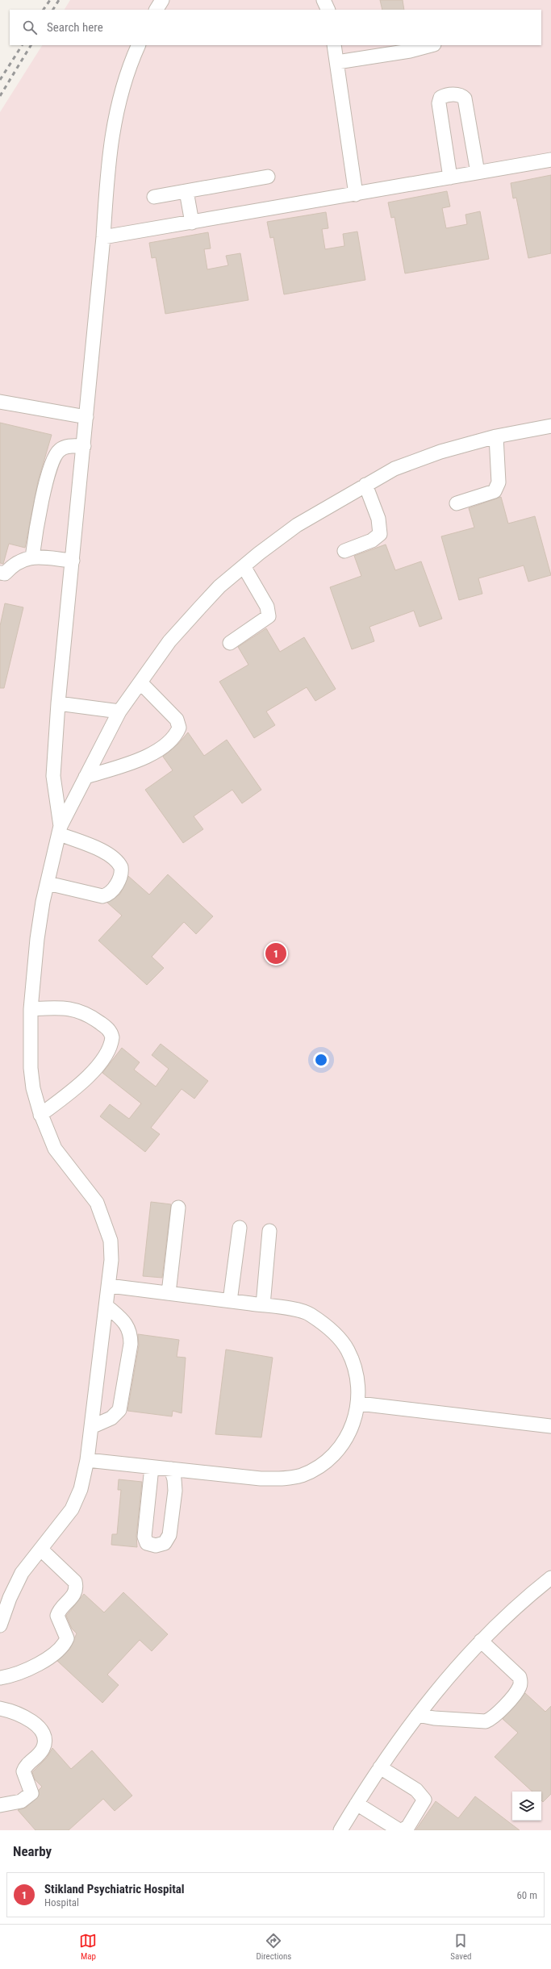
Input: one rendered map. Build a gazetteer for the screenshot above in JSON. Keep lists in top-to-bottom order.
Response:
{
  "page": {
    "search": "Search here",
    "pins": "1",
    "heading": "Nearby",
    "list": [
      {
        "mark": "1",
        "name": "Stikland Psychiatric Hospital",
        "note": "Hospital",
        "value": "60 m"
      }
    ],
    "nav": ["Map", "Directions", "Saved"]
  }
}
